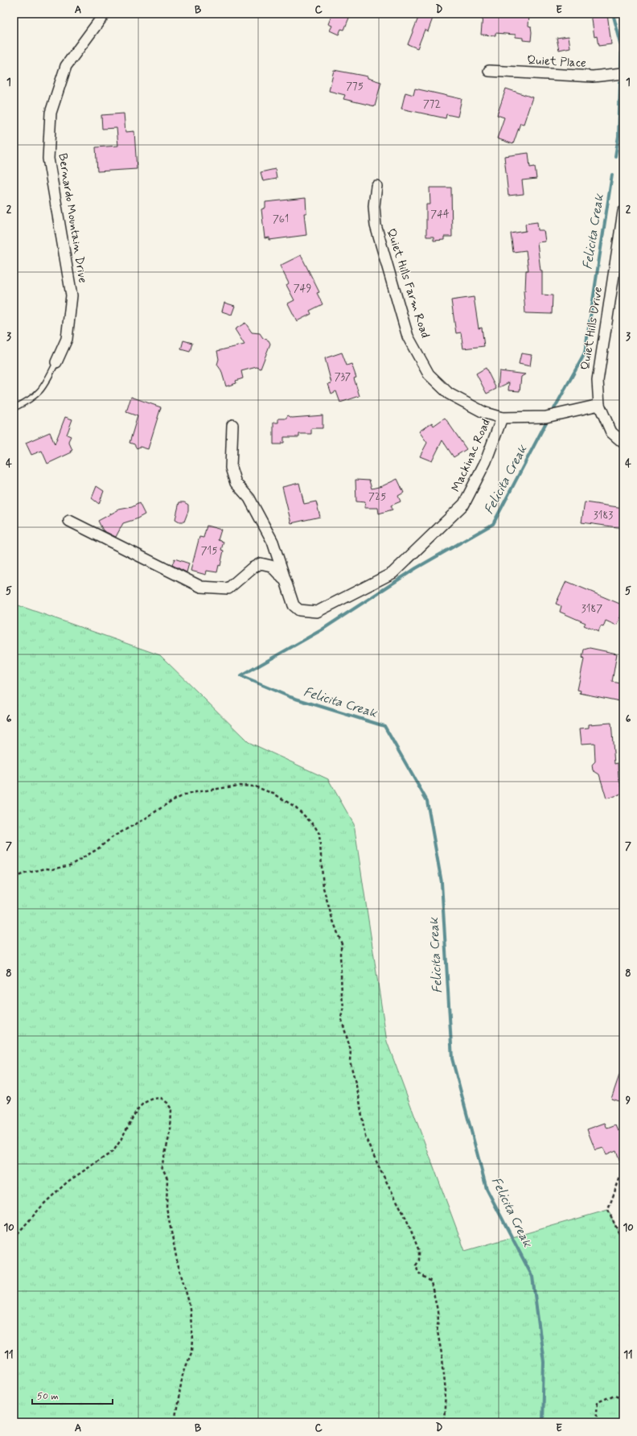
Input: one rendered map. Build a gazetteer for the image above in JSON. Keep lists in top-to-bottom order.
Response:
{
  "streets": {
    "street": [
      "Quiet Place",
      "Bernardo Mountain Drive",
      "Quiet Hills Farm Road",
      "Quiet Hills Drive",
      "Mackinac Road"
    ]
  },
  "crossings": [
    ["Quiet Hills Farm Road", "Quiet Hills Drive"],
    ["Quiet Hills Farm Road", "Mackinac Road"]
  ],
  "water": ["Felicita Creak"],
  "house_numbers": [
    "775",
    "772",
    "744",
    "761",
    "749",
    "737",
    "725",
    "3183",
    "715",
    "3187"
  ],
  "scale_bar": "50 m",
  "grid": {
    "columns": [
      "A",
      "B",
      "C",
      "D",
      "E"
    ],
    "rows": [
      "1",
      "2",
      "3",
      "4",
      "5",
      "6",
      "7",
      "8",
      "9",
      "10",
      "11"
    ]
  }
}
